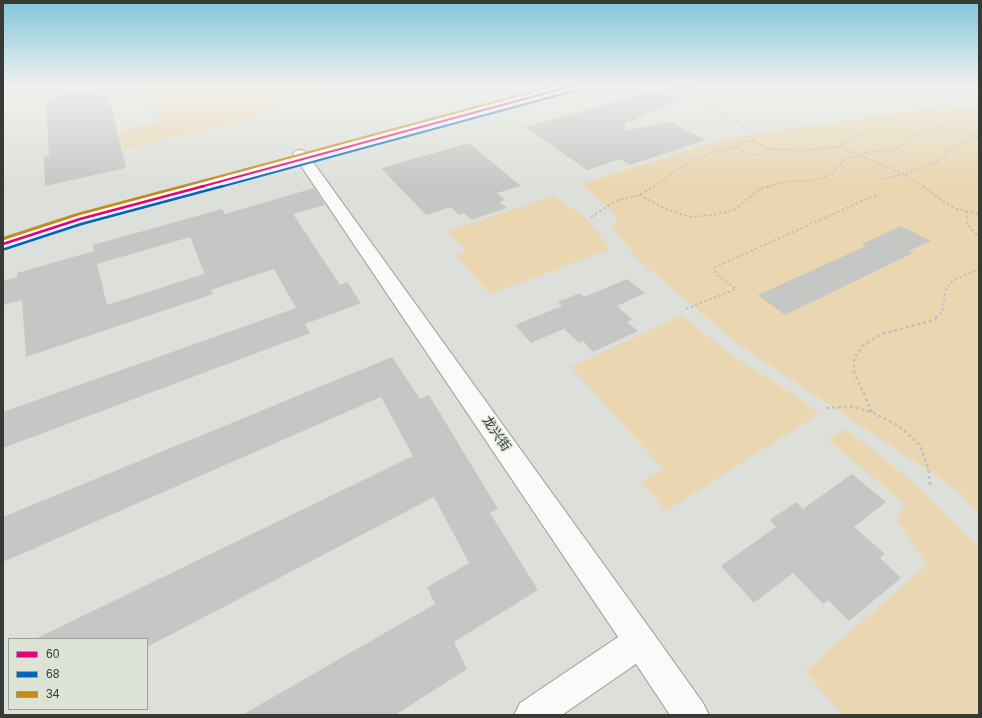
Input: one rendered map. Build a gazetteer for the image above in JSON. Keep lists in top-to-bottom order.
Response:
{
  "streets": {
    "main road": ["龙兴街"]
  },
  "lines": ["transit line 60", "transit line 68", "transit line 34"],
  "legend": ["60", "68", "34"]
}
